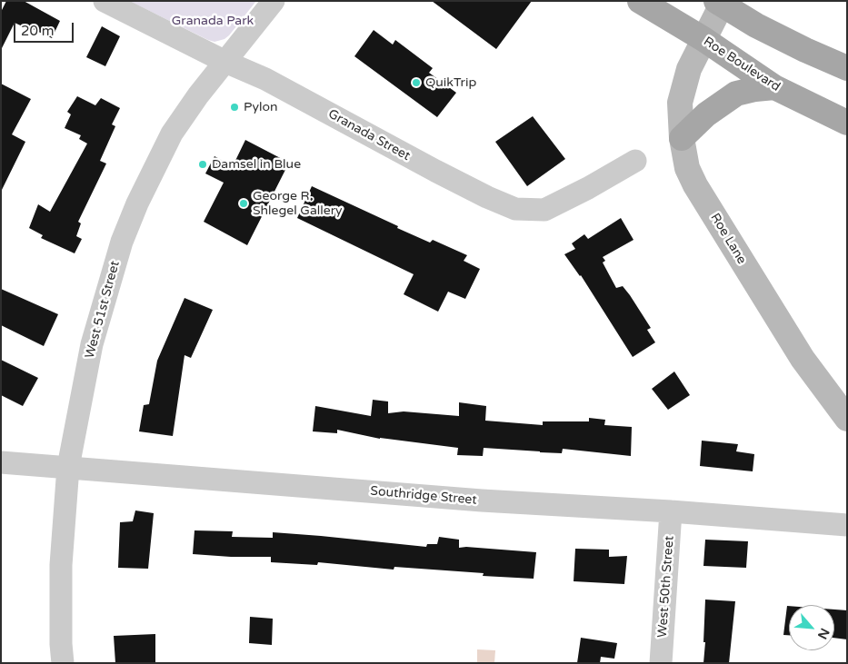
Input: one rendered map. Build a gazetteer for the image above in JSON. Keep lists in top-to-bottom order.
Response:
{
  "streets": {
    "main road": ["Roe Boulevard"],
    "street": [
      "Granada Street",
      "Roe Lane",
      "West 51st Street",
      "Southridge Street",
      "West 50th Street"
    ]
  },
  "crossings": [
    ["Roe Boulevard", "Roe Lane"],
    ["Granada Street", "West 51st Street"],
    ["West 51st Street", "Southridge Street"],
    ["Southridge Street", "West 50th Street"]
  ],
  "parks": ["Granada Park"],
  "places": [
    "QuikTrip",
    "Pylon",
    "Damsel in Blue",
    "George R. Shlegel Gallery"
  ],
  "scale_bar": "20 m",
  "north": "bottom right"
}
